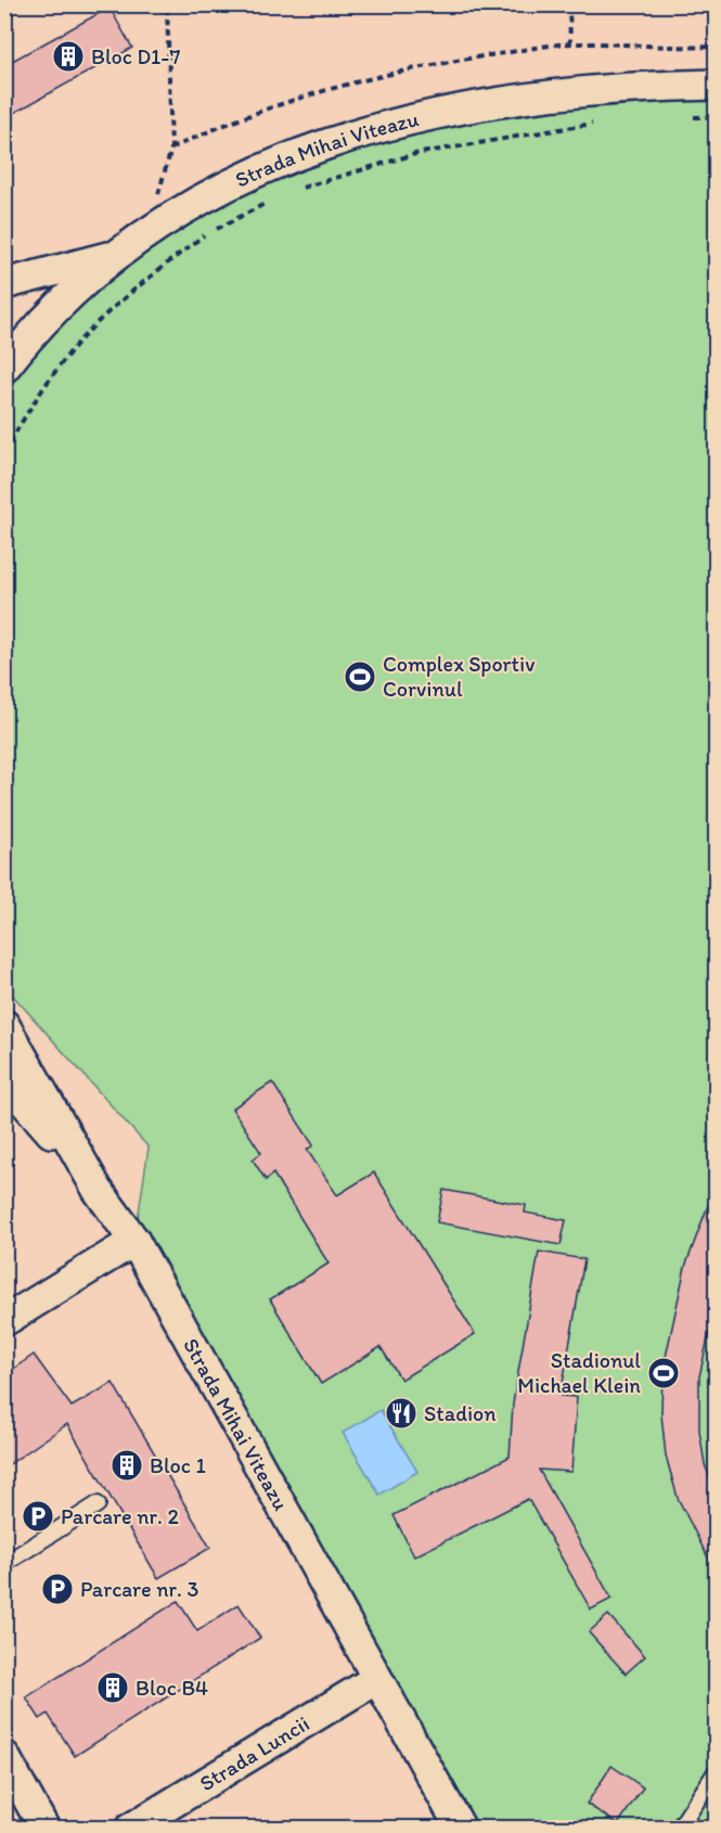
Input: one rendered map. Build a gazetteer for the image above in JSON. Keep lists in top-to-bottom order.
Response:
{
  "streets": {
    "street": ["Strada Mihai Viteazu", "Strada Luncii"]
  },
  "crossings": [
    ["Strada Mihai Viteazu", "Strada Luncii"]
  ],
  "places": {
    "building": ["Bloc D1-7", "Bloc 1", "Bloc B4"],
    "sports": ["Complex Sportiv Corvinul", "Stadionul Michael Klein"],
    "restaurant": ["Stadion"],
    "parking": ["Parcare nr. 2", "Parcare nr. 3"]
  }
}
